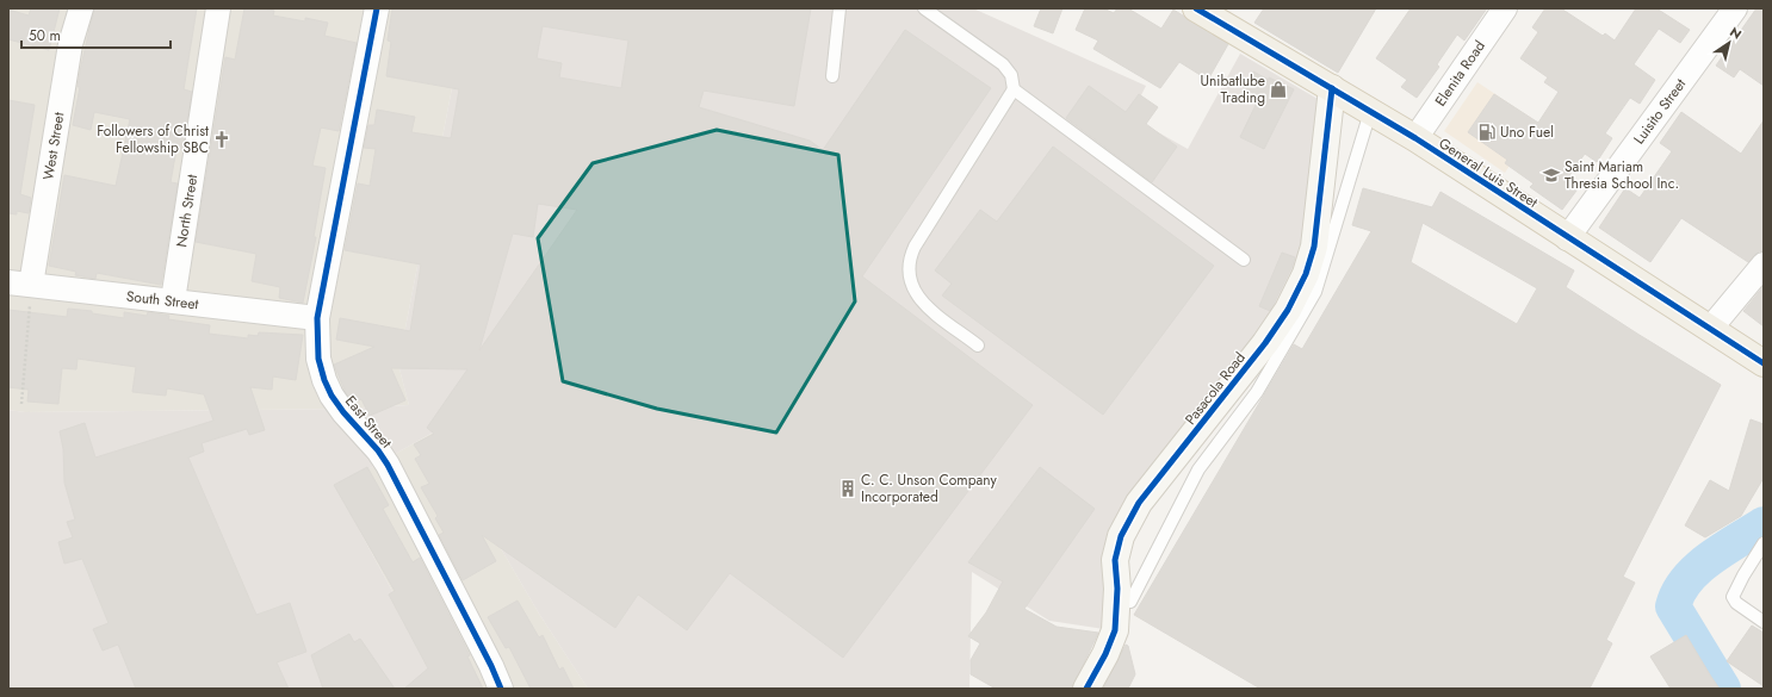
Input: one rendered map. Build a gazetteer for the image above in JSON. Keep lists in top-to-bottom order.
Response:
{
  "streets": {
    "main road": ["General Luis Street"],
    "street": [
      "Elenita Road",
      "Luisito Street",
      "West Street",
      "North Street",
      "South Street",
      "Pasacola Road",
      "East Street"
    ]
  },
  "crossings": [
    ["Elenita Road", "General Luis Street"],
    ["Luisito Street", "General Luis Street"],
    ["West Street", "South Street"],
    ["General Luis Street", "Pasacola Road"],
    ["North Street", "South Street"],
    ["South Street", "East Street"]
  ],
  "places": {
    "shop": ["Unibatlube Trading"],
    "fuel station": ["Uno Fuel"],
    "church": ["Followers of Christ Fellowship SBC"],
    "school or university": ["Saint Mariam Thresia School Inc."],
    "building": ["C. C. Unson Company Incorporated"]
  },
  "scale_bar": "50 m",
  "north": "top right"
}
